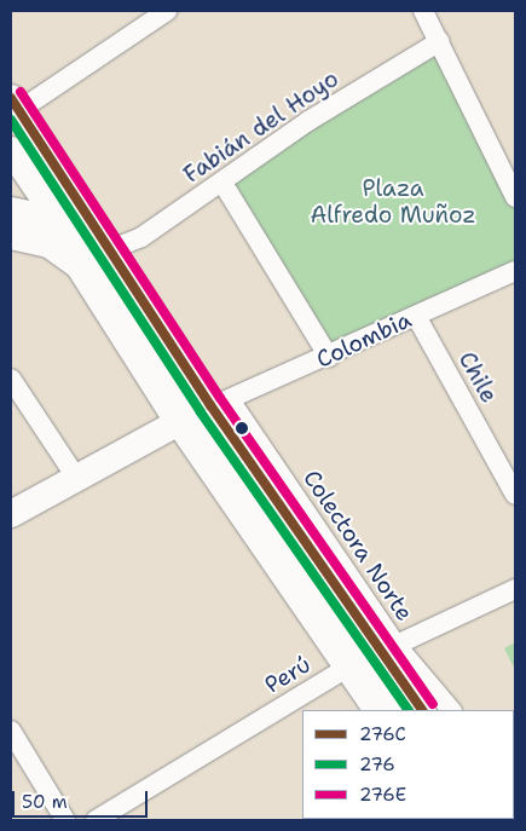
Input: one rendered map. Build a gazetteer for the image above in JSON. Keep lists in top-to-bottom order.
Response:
{
  "streets": {
    "street": [
      "Fabián del Hoyo",
      "Colombia",
      "Chile",
      "Colectora Norte",
      "Perú"
    ]
  },
  "crossings": [
    ["Colombia", "Chile"],
    ["Colombia", "Colectora Norte"],
    ["Colectora Norte", "Perú"]
  ],
  "parks": ["Plaza Alfredo Muñoz"],
  "lines": ["transit line 276E", "transit line 276C", "transit line 276"],
  "legend": ["276C", "276", "276E"],
  "scale_bar": "50 m"
}
